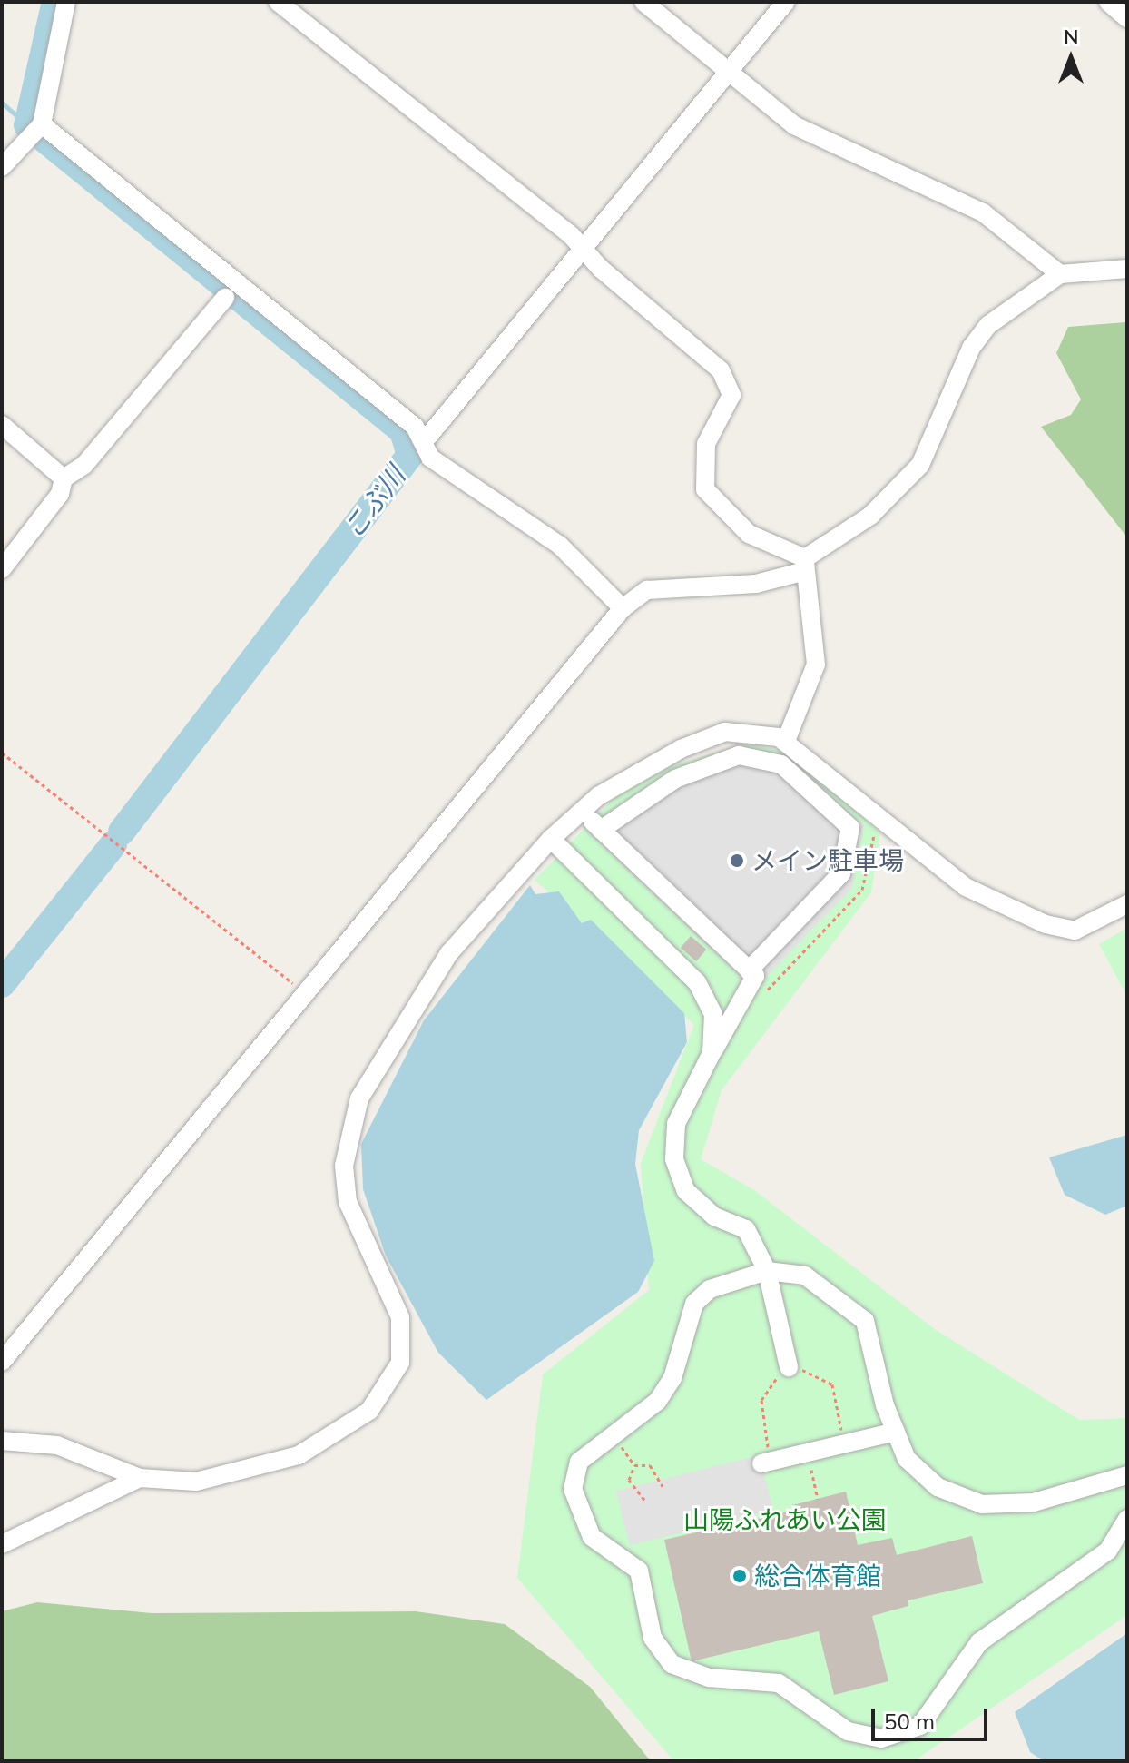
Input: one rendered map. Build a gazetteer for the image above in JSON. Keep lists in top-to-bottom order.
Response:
{
  "water": ["こぶ川"],
  "parks": ["山陽ふれあい公園"],
  "places": ["メイン駐車場", "総合体育館"],
  "scale_bar": "50 m",
  "north": "top"
}
